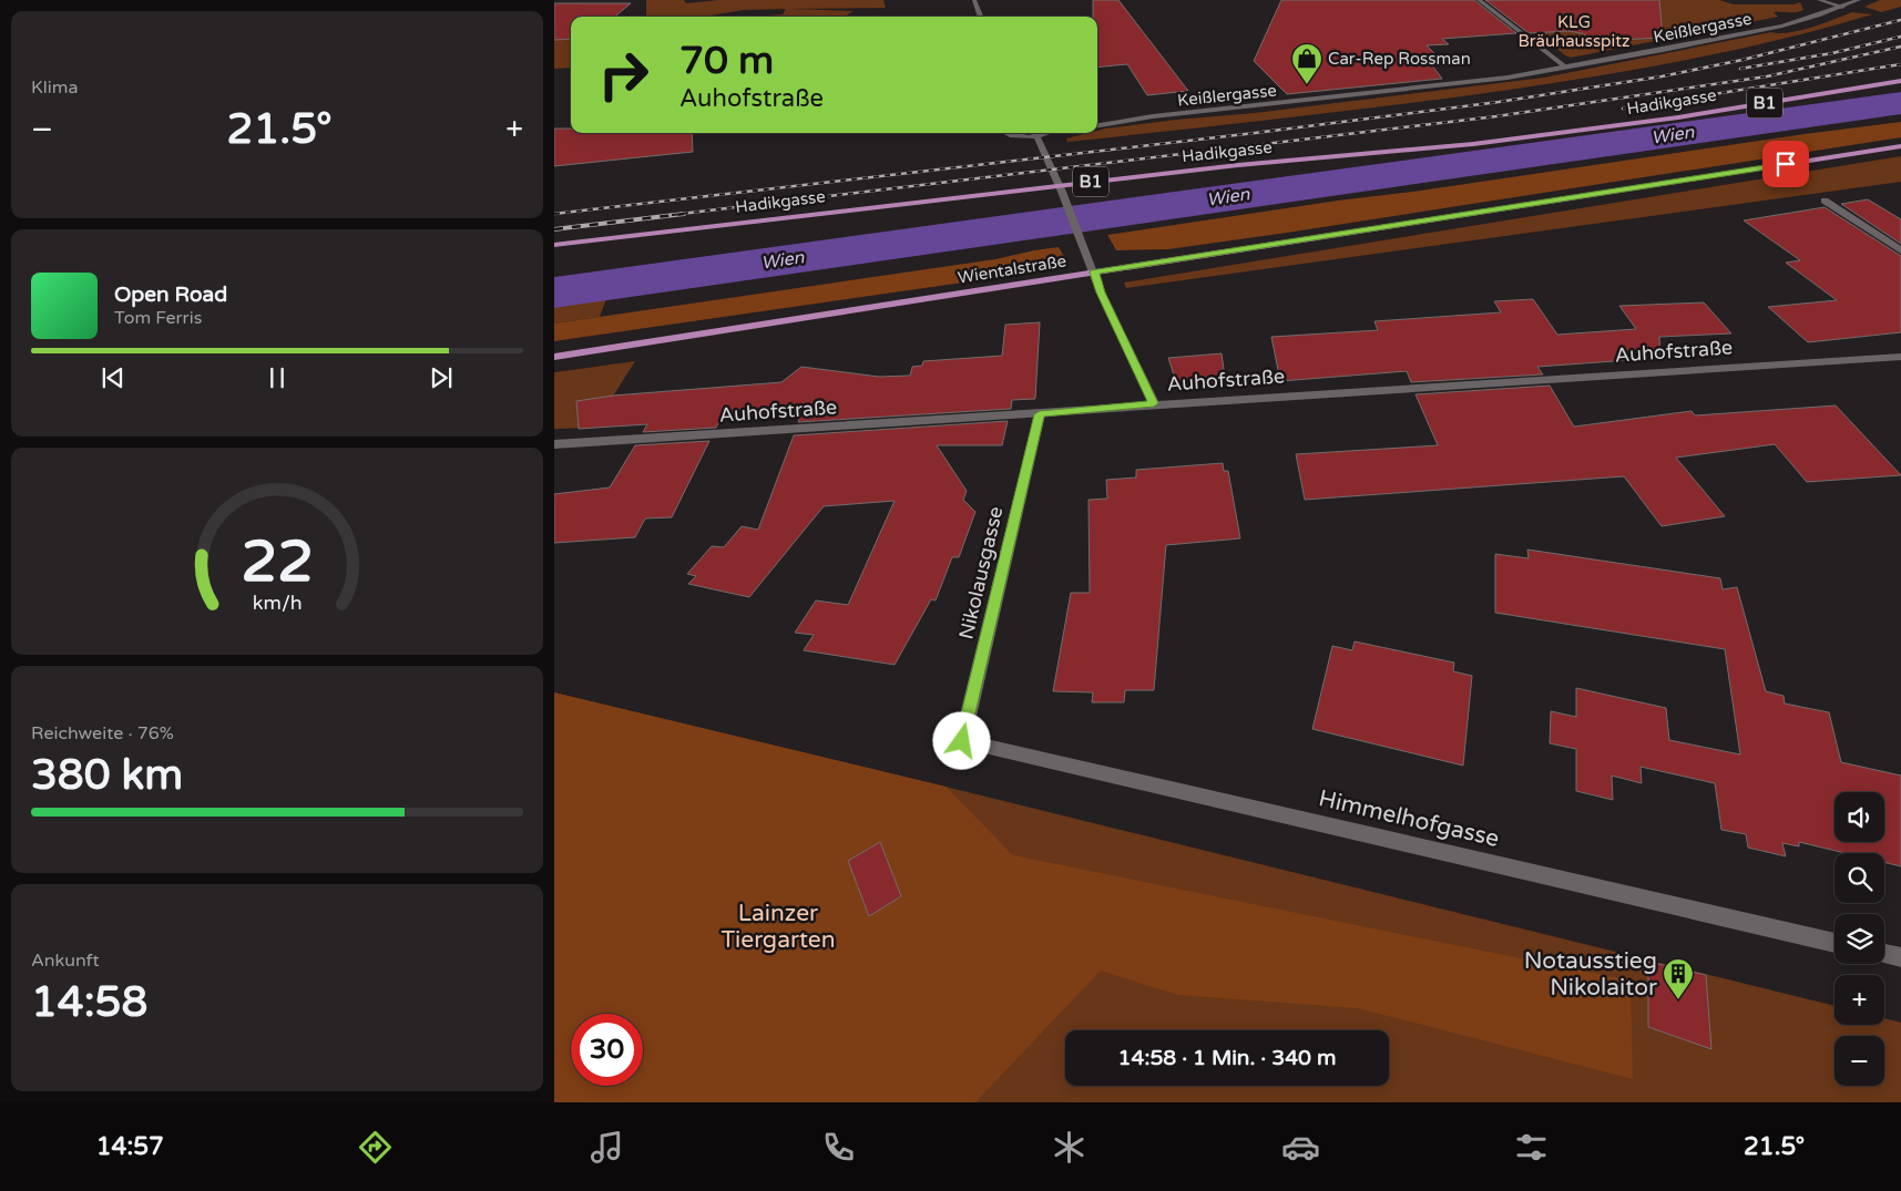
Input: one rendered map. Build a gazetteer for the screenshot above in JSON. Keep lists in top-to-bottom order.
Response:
{
  "streets": {
    "main road": ["Hadikgasse", "B1", "Wientalstraße"],
    "street": [
      "Keißlergasse",
      "Auhofstraße",
      "Nikolausgasse",
      "Himmelhofgasse"
    ]
  },
  "crossings": [
    ["Auhofstraße", "Nikolausgasse"],
    ["Nikolausgasse", "Himmelhofgasse"]
  ],
  "water": ["Wien"],
  "parks": ["KLG Bräuhausspitz", "Lainzer Tiergarten"],
  "places": {
    "shop": ["Car-Rep Rossman"],
    "building": ["Notausstieg Nikolaitor"]
  },
  "page": {
    "tile": [
      "Klima",
      ["Reichweite · 76%", "380 km"],
      ["Ankunft", "14:58"]
    ],
    "turn": ["70 m", "Auhofstraße"],
    "heat": ["−", "21.5°", "+"],
    "song": ["Open Road", "Tom Ferris"],
    "map_buttons": ["+", "−"],
    "limit": "30",
    "trip": "14:58 · 1 Min. · 340 m",
    "tabs": ["14:57", "21.5°"],
    "gauge": ["22", "km/h"]
  }
}
